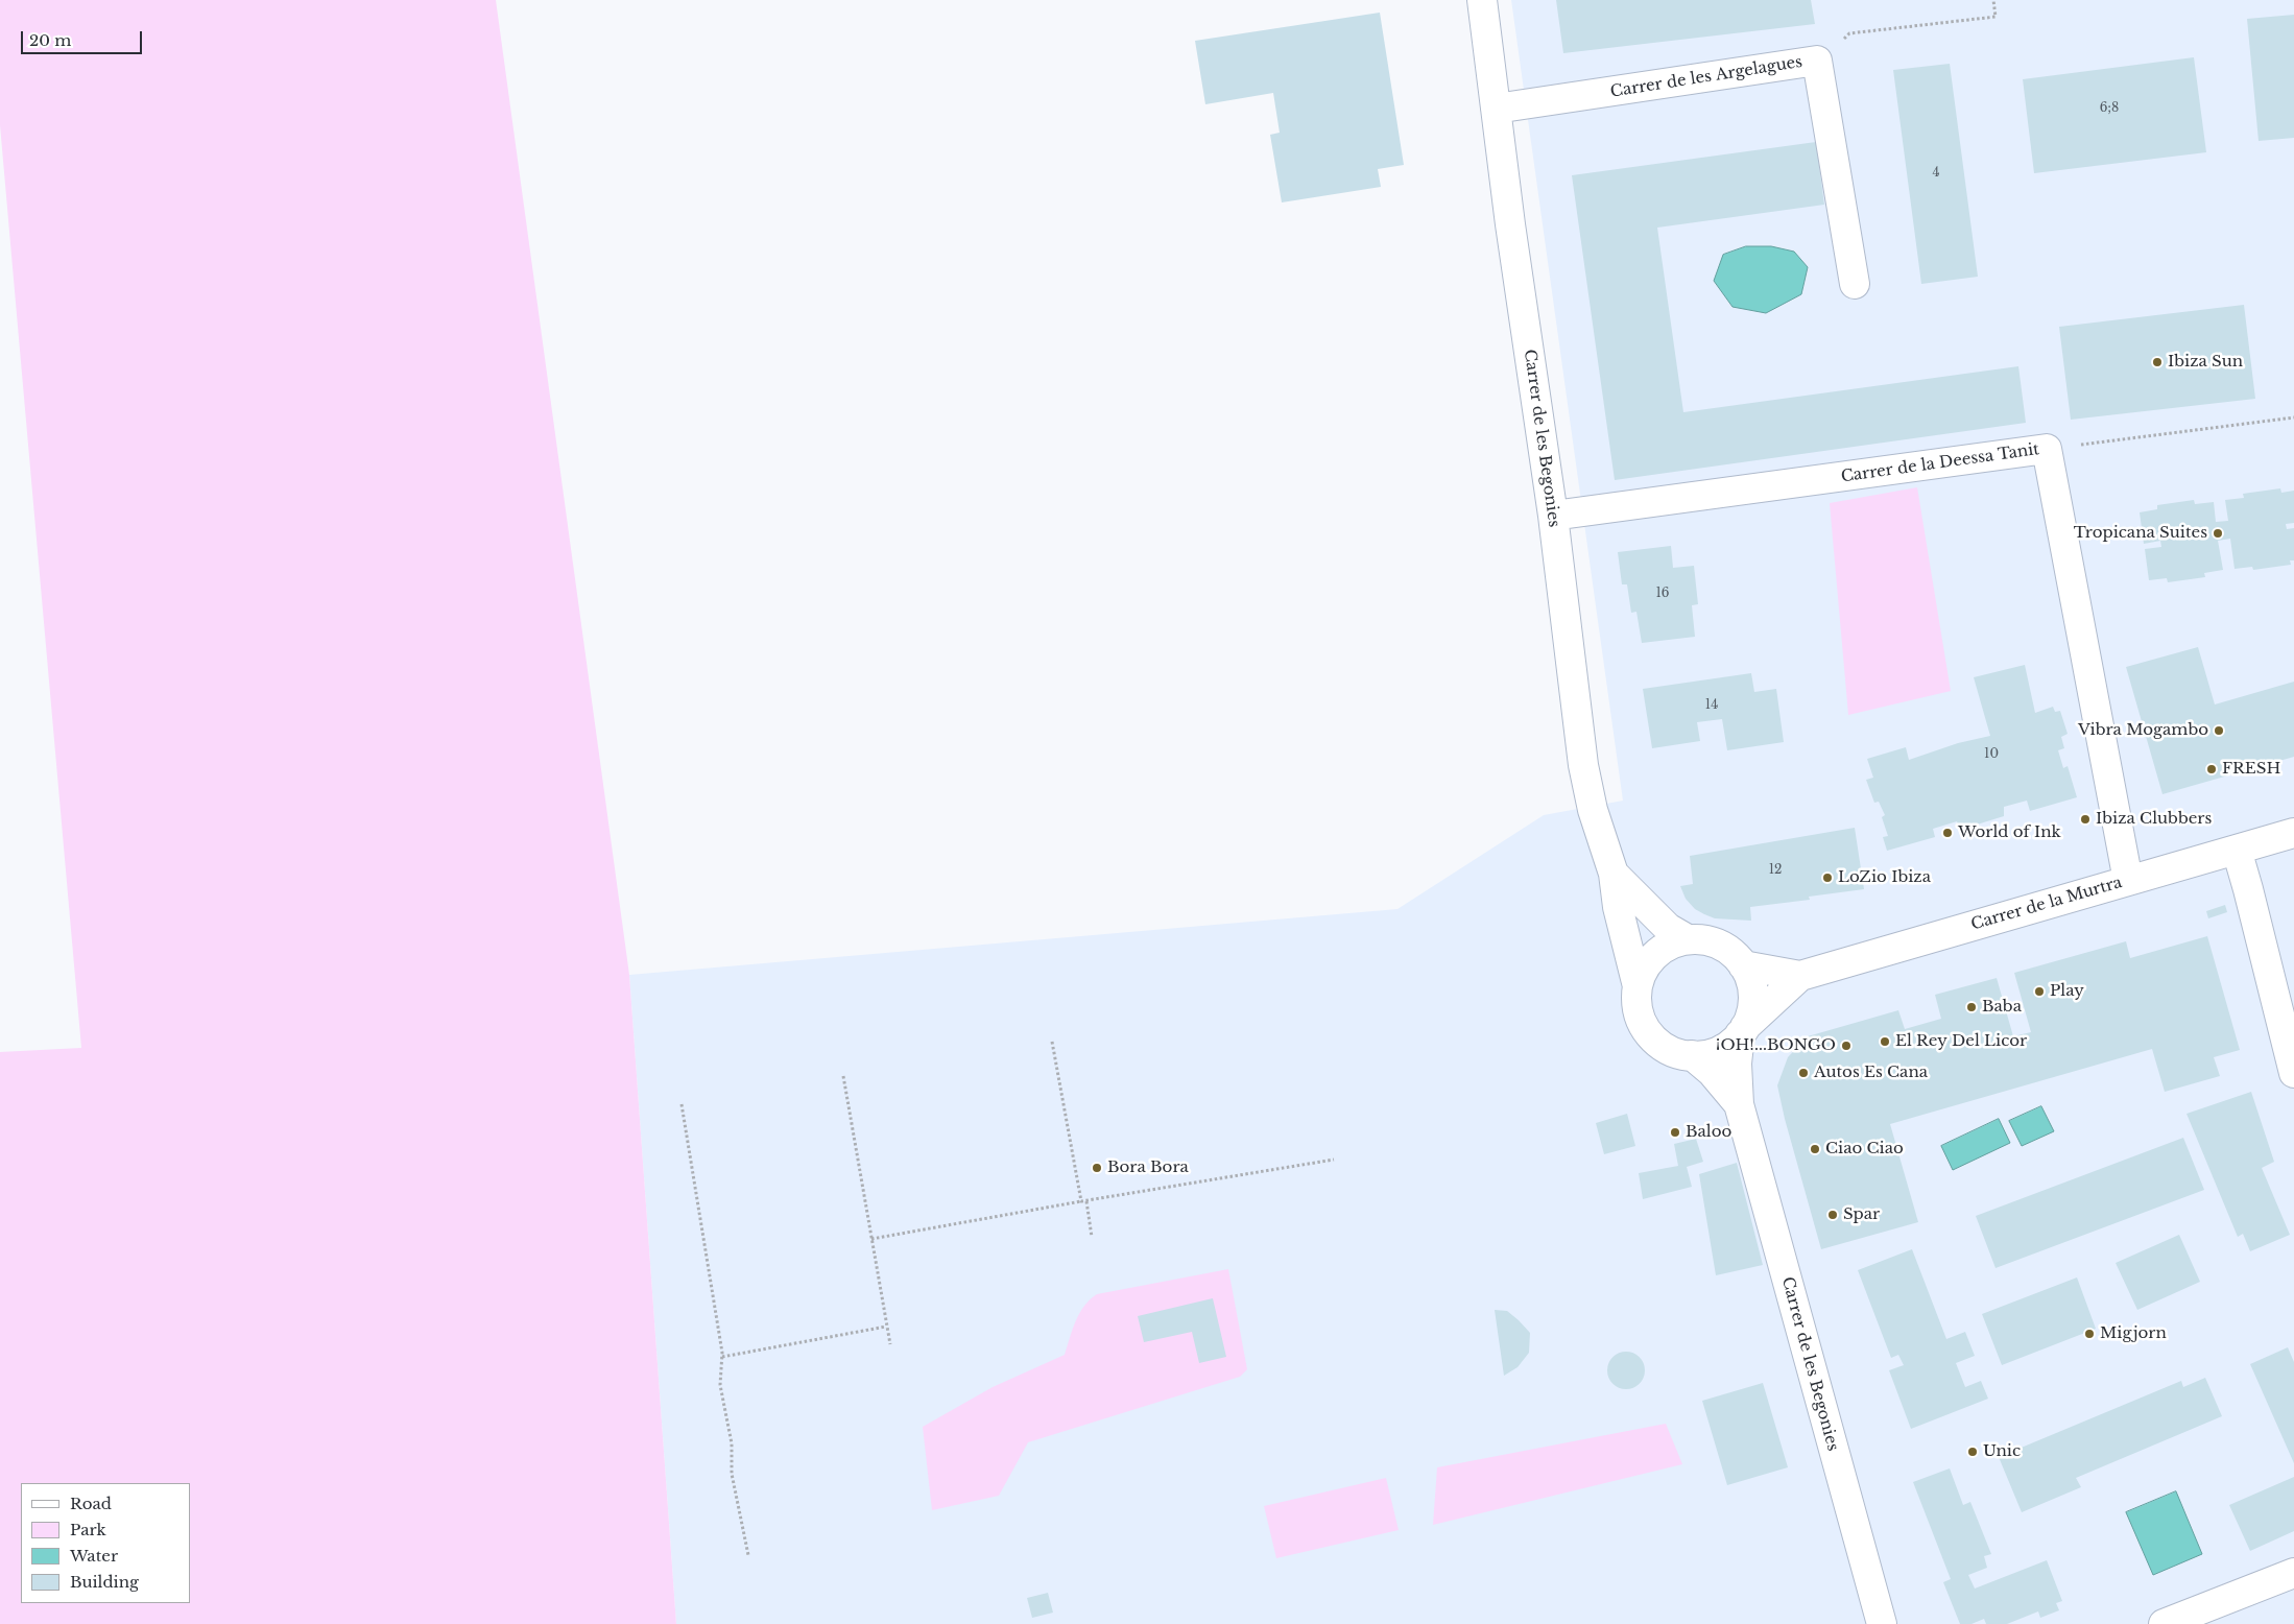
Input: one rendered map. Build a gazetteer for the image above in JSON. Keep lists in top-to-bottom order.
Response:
{
  "streets": {
    "street": [
      "Carrer de les Argelagues",
      "Carrer de les Begonies",
      "Carrer de la Deessa Tanit",
      "Carrer de la Murtra"
    ]
  },
  "crossings": [
    ["Carrer de les Argelagues", "Carrer de les Begonies"],
    ["Carrer de les Begonies", "Carrer de la Deessa Tanit"],
    ["Carrer de les Begonies", "Carrer de la Murtra"],
    ["Carrer de la Deessa Tanit", "Carrer de la Murtra"]
  ],
  "places": [
    "Ibiza Sun",
    "Tropicana Suites",
    "Vibra Mogambo",
    "FRESH",
    "Ibiza Clubbers",
    "World of Ink",
    "LoZio Ibiza",
    "Play",
    "Baba",
    "El Rey Del Licor",
    "¡OH!...BONGO",
    "Autos Es Cana",
    "Baloo",
    "Ciao Ciao",
    "Bora Bora",
    "Spar",
    "Migjorn",
    "Unic"
  ],
  "house_numbers": [
    "6;8",
    "4",
    "16",
    "14",
    "10",
    "12"
  ],
  "legend": [
    "Road",
    "Park",
    "Water",
    "Building"
  ],
  "scale_bar": "20 m"
}
